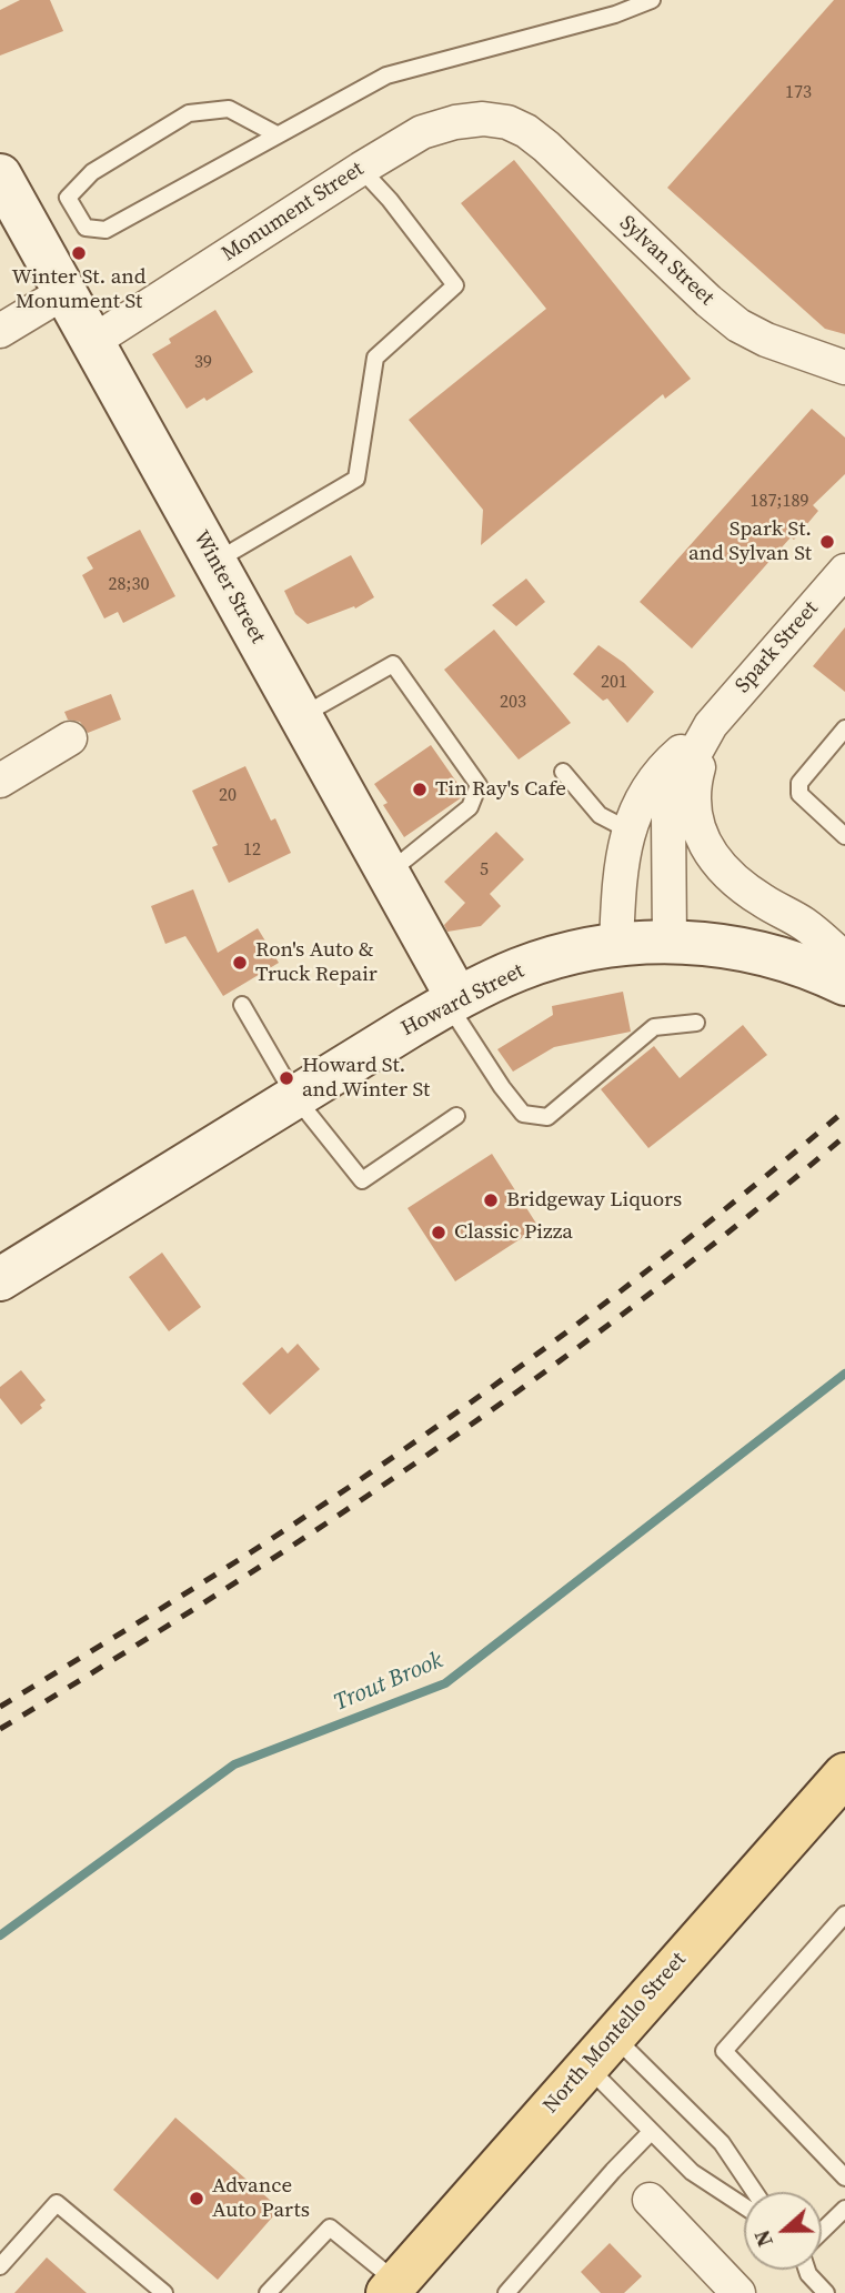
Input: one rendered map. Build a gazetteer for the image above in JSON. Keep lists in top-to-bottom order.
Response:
{
  "streets": {
    "main road": ["Winter Street", "Howard Street", "North Montello Street"],
    "street": ["Monument Street", "Sylvan Street", "Spark Street"]
  },
  "crossings": [
    ["Monument Street", "Sylvan Street"],
    ["Monument Street", "Winter Street"],
    ["Winter Street", "Howard Street"],
    ["Spark Street", "Howard Street"]
  ],
  "water": ["Trout Brook"],
  "places": [
    "Winter St. and Monument St",
    "Spark St. and Sylvan St",
    "Tin Ray's Cafe",
    "Ron's Auto & Truck Repair",
    "Howard St. and Winter St",
    "Bridgeway Liquors",
    "Classic Pizza",
    "Advance Auto Parts"
  ],
  "house_numbers": [
    "173",
    "39",
    "187;189",
    "28;30",
    "201",
    "203",
    "20",
    "12",
    "5"
  ],
  "north": "left"
}
